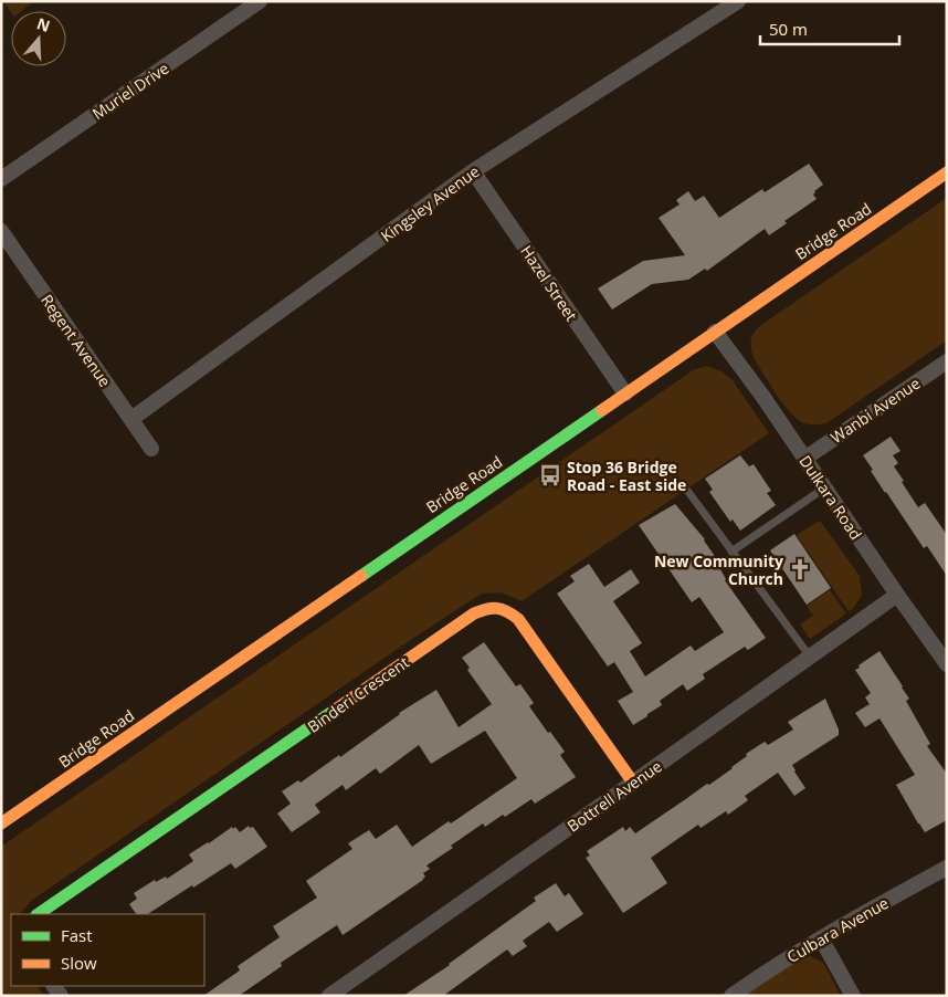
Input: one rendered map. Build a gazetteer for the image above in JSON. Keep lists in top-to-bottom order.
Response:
{
  "streets": {
    "main road": ["Bridge Road", "Binderi Crescent"],
    "street": [
      "Muriel Drive",
      "Kingsley Avenue",
      "Hazel Street",
      "Regent Avenue",
      "Wanbi Avenue",
      "Dulkara Road",
      "Bottrell Avenue",
      "Culbara Avenue"
    ]
  },
  "crossings": [
    ["Kingsley Avenue", "Hazel Street"],
    ["Kingsley Avenue", "Regent Avenue"],
    ["Bridge Road", "Hazel Street"],
    ["Bridge Road", "Dulkara Road"],
    ["Wanbi Avenue", "Dulkara Road"],
    ["Dulkara Road", "Bottrell Avenue"],
    ["Binderi Crescent", "Bottrell Avenue"]
  ],
  "places": {
    "bus stop": ["Stop 36 Bridge Road - East side"],
    "church": ["New Community Church"]
  },
  "legend": ["Fast", "Slow"],
  "scale_bar": "50 m",
  "north": "top"
}
